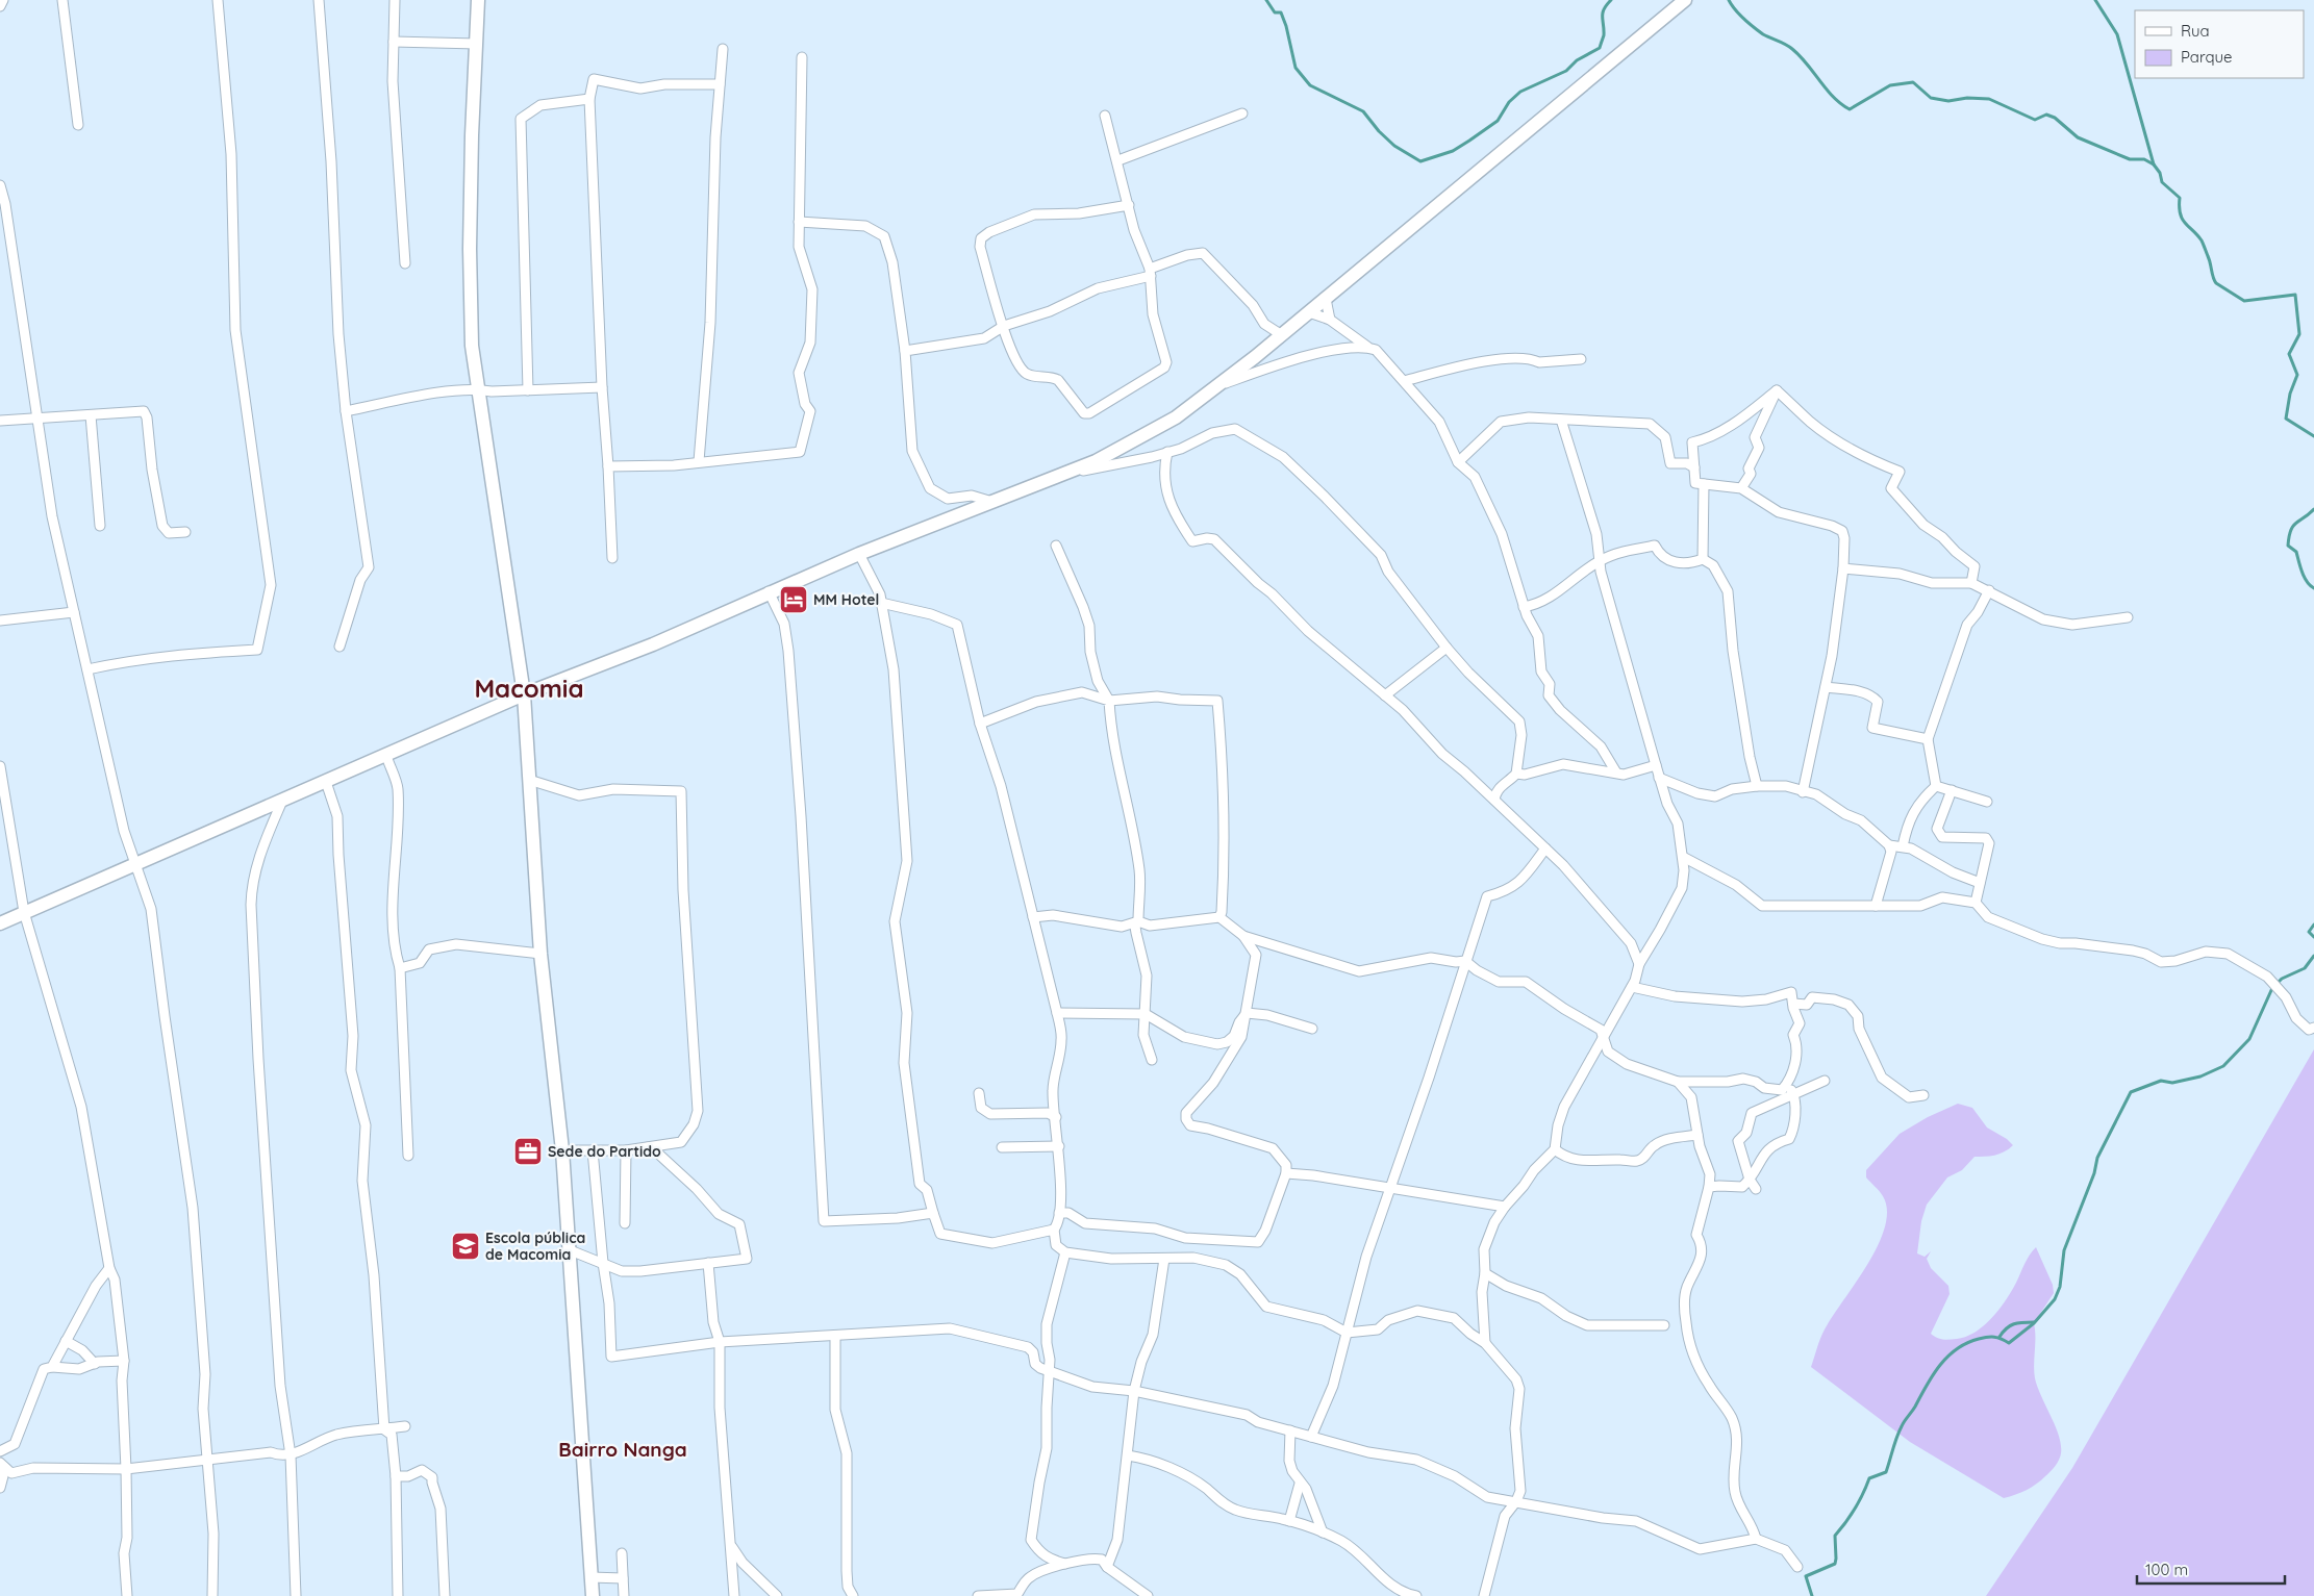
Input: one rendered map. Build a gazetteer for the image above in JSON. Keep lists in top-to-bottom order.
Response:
{
  "districts": ["Macomia", "Bairro Nanga"],
  "places": {
    "hotel": ["MM Hotel"],
    "office": ["Sede do Partido"],
    "school or university": ["Escola pública de Macomia"]
  },
  "legend": ["Rua", "Parque"],
  "scale_bar": "100 m"
}
